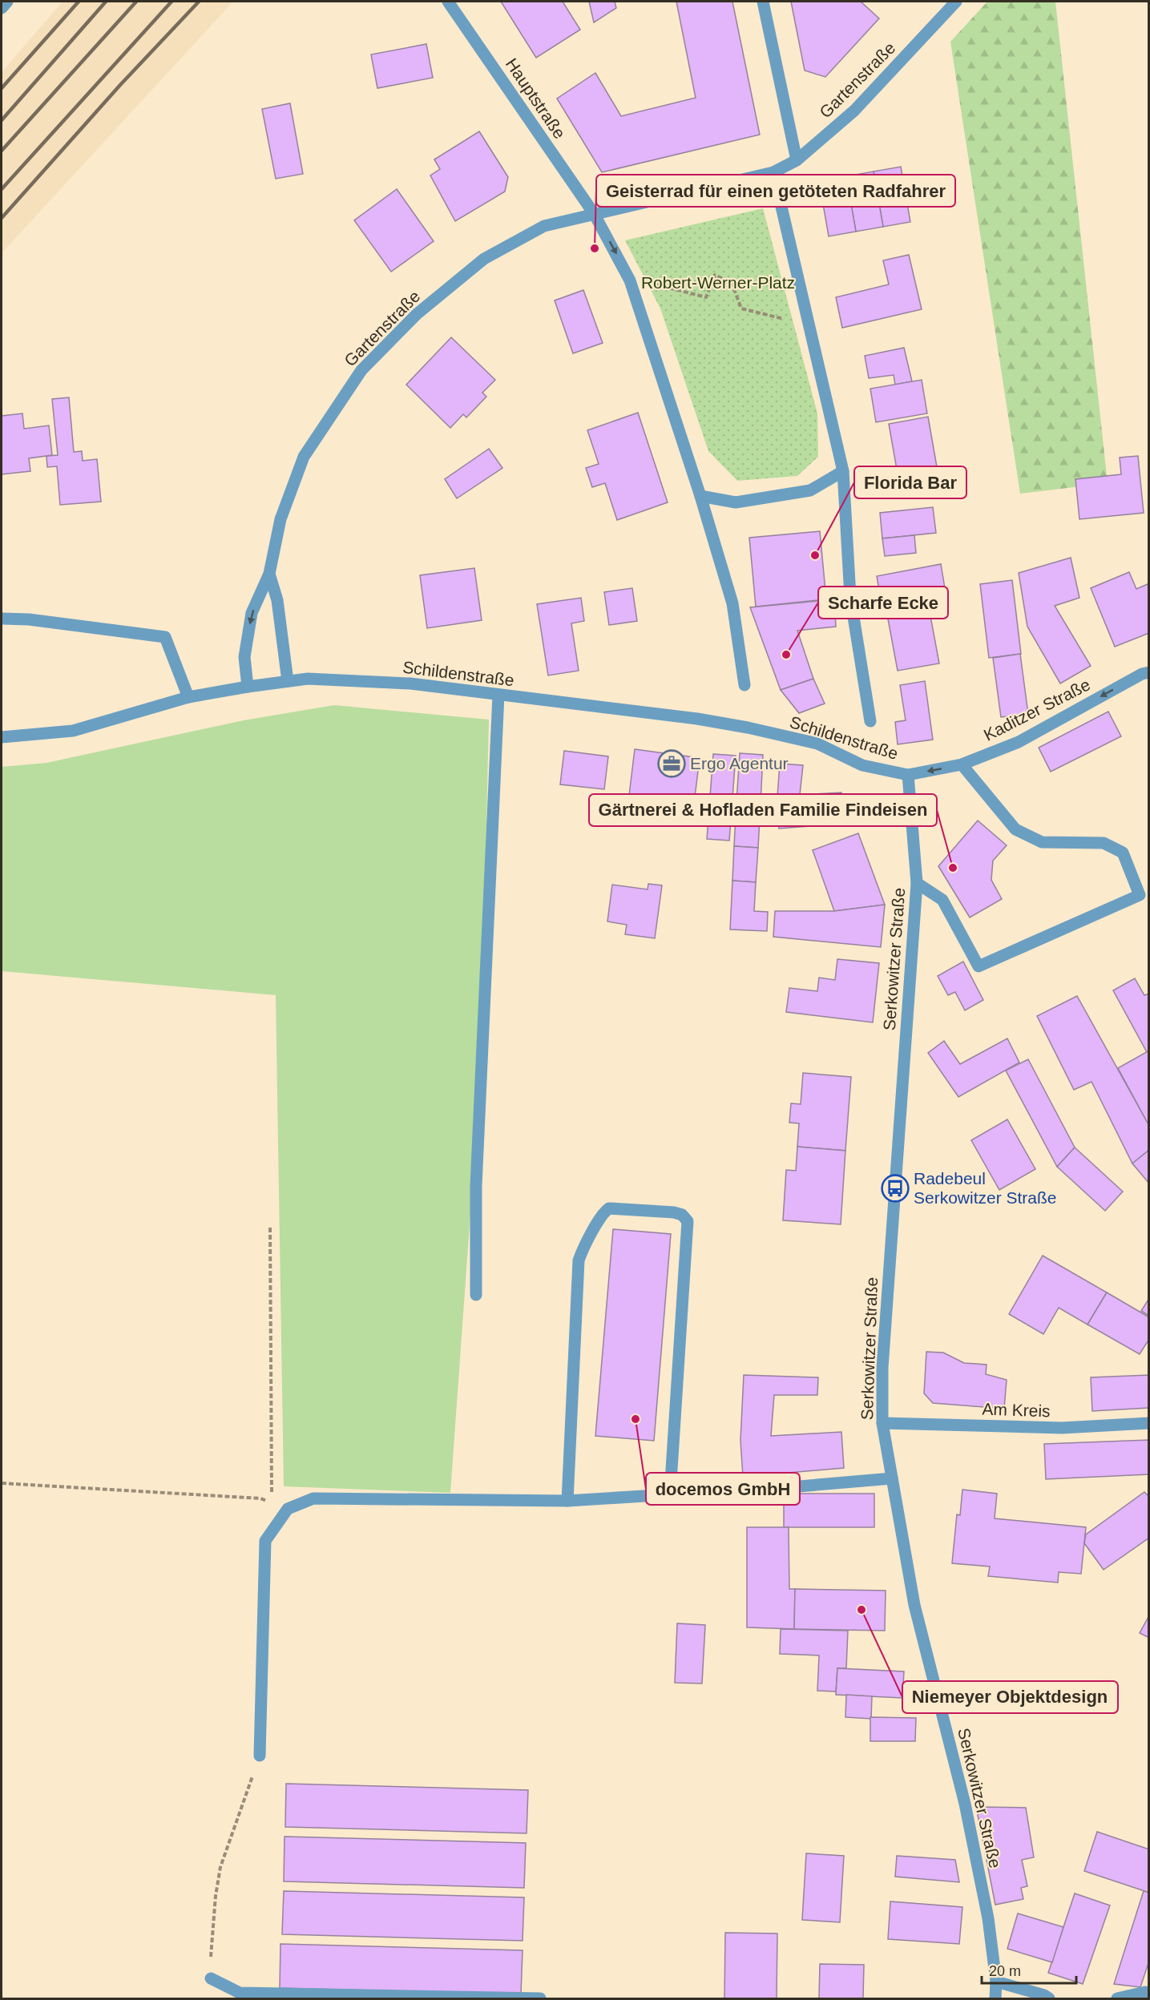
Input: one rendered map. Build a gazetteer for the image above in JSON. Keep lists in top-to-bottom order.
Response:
{
  "streets": {
    "street": [
      "Gartenstraße",
      "Hauptstraße",
      "Schildenstraße",
      "Kaditzer Straße",
      "Serkowitzer Straße",
      "Am Kreis"
    ]
  },
  "crossings": [
    ["Gartenstraße", "Hauptstraße"],
    ["Gartenstraße", "Schildenstraße"],
    ["Schildenstraße", "Kaditzer Straße"],
    ["Schildenstraße", "Serkowitzer Straße"],
    ["Kaditzer Straße", "Serkowitzer Straße"],
    ["Serkowitzer Straße", "Am Kreis"]
  ],
  "one_way": ["Kaditzer Straße"],
  "parks": ["Robert-Werner-Platz"],
  "places": {
    "other": [
      "Geisterrad für einen getöteten Radfahrer",
      "Florida Bar",
      "Scharfe Ecke",
      "Gärtnerei & Hofladen Familie Findeisen",
      "docemos GmbH",
      "Niemeyer Objektdesign"
    ],
    "office": ["Ergo Agentur"],
    "bus stop": ["Radebeul Serkowitzer Straße"]
  },
  "scale_bar": "20 m"
}
